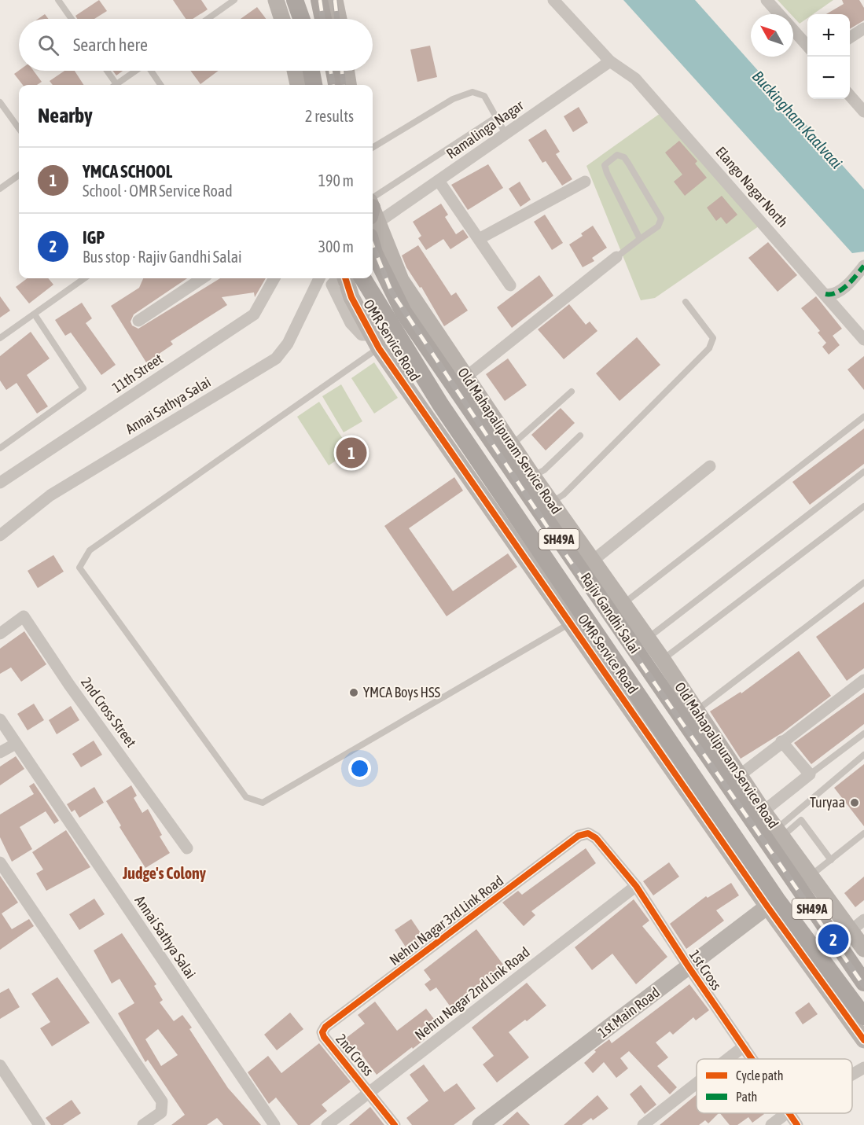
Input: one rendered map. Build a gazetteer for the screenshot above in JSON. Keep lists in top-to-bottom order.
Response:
{
  "streets": {
    "main road": ["SH49A", "Rajiv Gandhi Salai"],
    "street": [
      "Ramalinga Nagar",
      "Elango Nagar North",
      "OMR Service Road",
      "11th Street",
      "Annai Sathya Salai",
      "Old Mahapalipuram Service Road",
      "2nd Cross Street",
      "Nehru Nagar 3rd Link Road",
      "1st Cross",
      "Nehru Nagar 2nd Link Road",
      "1st Main Road",
      "2nd Cross"
    ]
  },
  "crossings": [
    ["Ramalinga Nagar", "Elango Nagar North"],
    ["OMR Service Road", "Rajiv Gandhi Salai"],
    ["Old Mahapalipuram Service Road", "Rajiv Gandhi Salai"],
    ["Rajiv Gandhi Salai", "1st Main Road"],
    ["Nehru Nagar 3rd Link Road", "1st Cross"],
    ["Nehru Nagar 3rd Link Road", "2nd Cross"],
    ["1st Cross", "Nehru Nagar 2nd Link Road"],
    ["1st Cross", "1st Main Road"],
    ["Nehru Nagar 2nd Link Road", "2nd Cross"]
  ],
  "districts": ["Judge's Colony"],
  "water": ["Buckingham Kaalvaai"],
  "places": ["YMCA Boys HSS", "Turyaa"],
  "legend": ["Cycle path", "Path"],
  "north": "top left",
  "page": {
    "map_buttons": ["+", "−"],
    "search": "Search here",
    "heading": ["Nearby", "2 results"],
    "list": [
      {
        "mark": "1",
        "name": "YMCA SCHOOL",
        "note": "School · OMR Service Road",
        "value": "190 m"
      },
      {
        "mark": "2",
        "name": "IGP",
        "note": "Bus stop · Rajiv Gandhi Salai",
        "value": "300 m"
      }
    ],
    "pins": ["1", "2"]
  }
}
